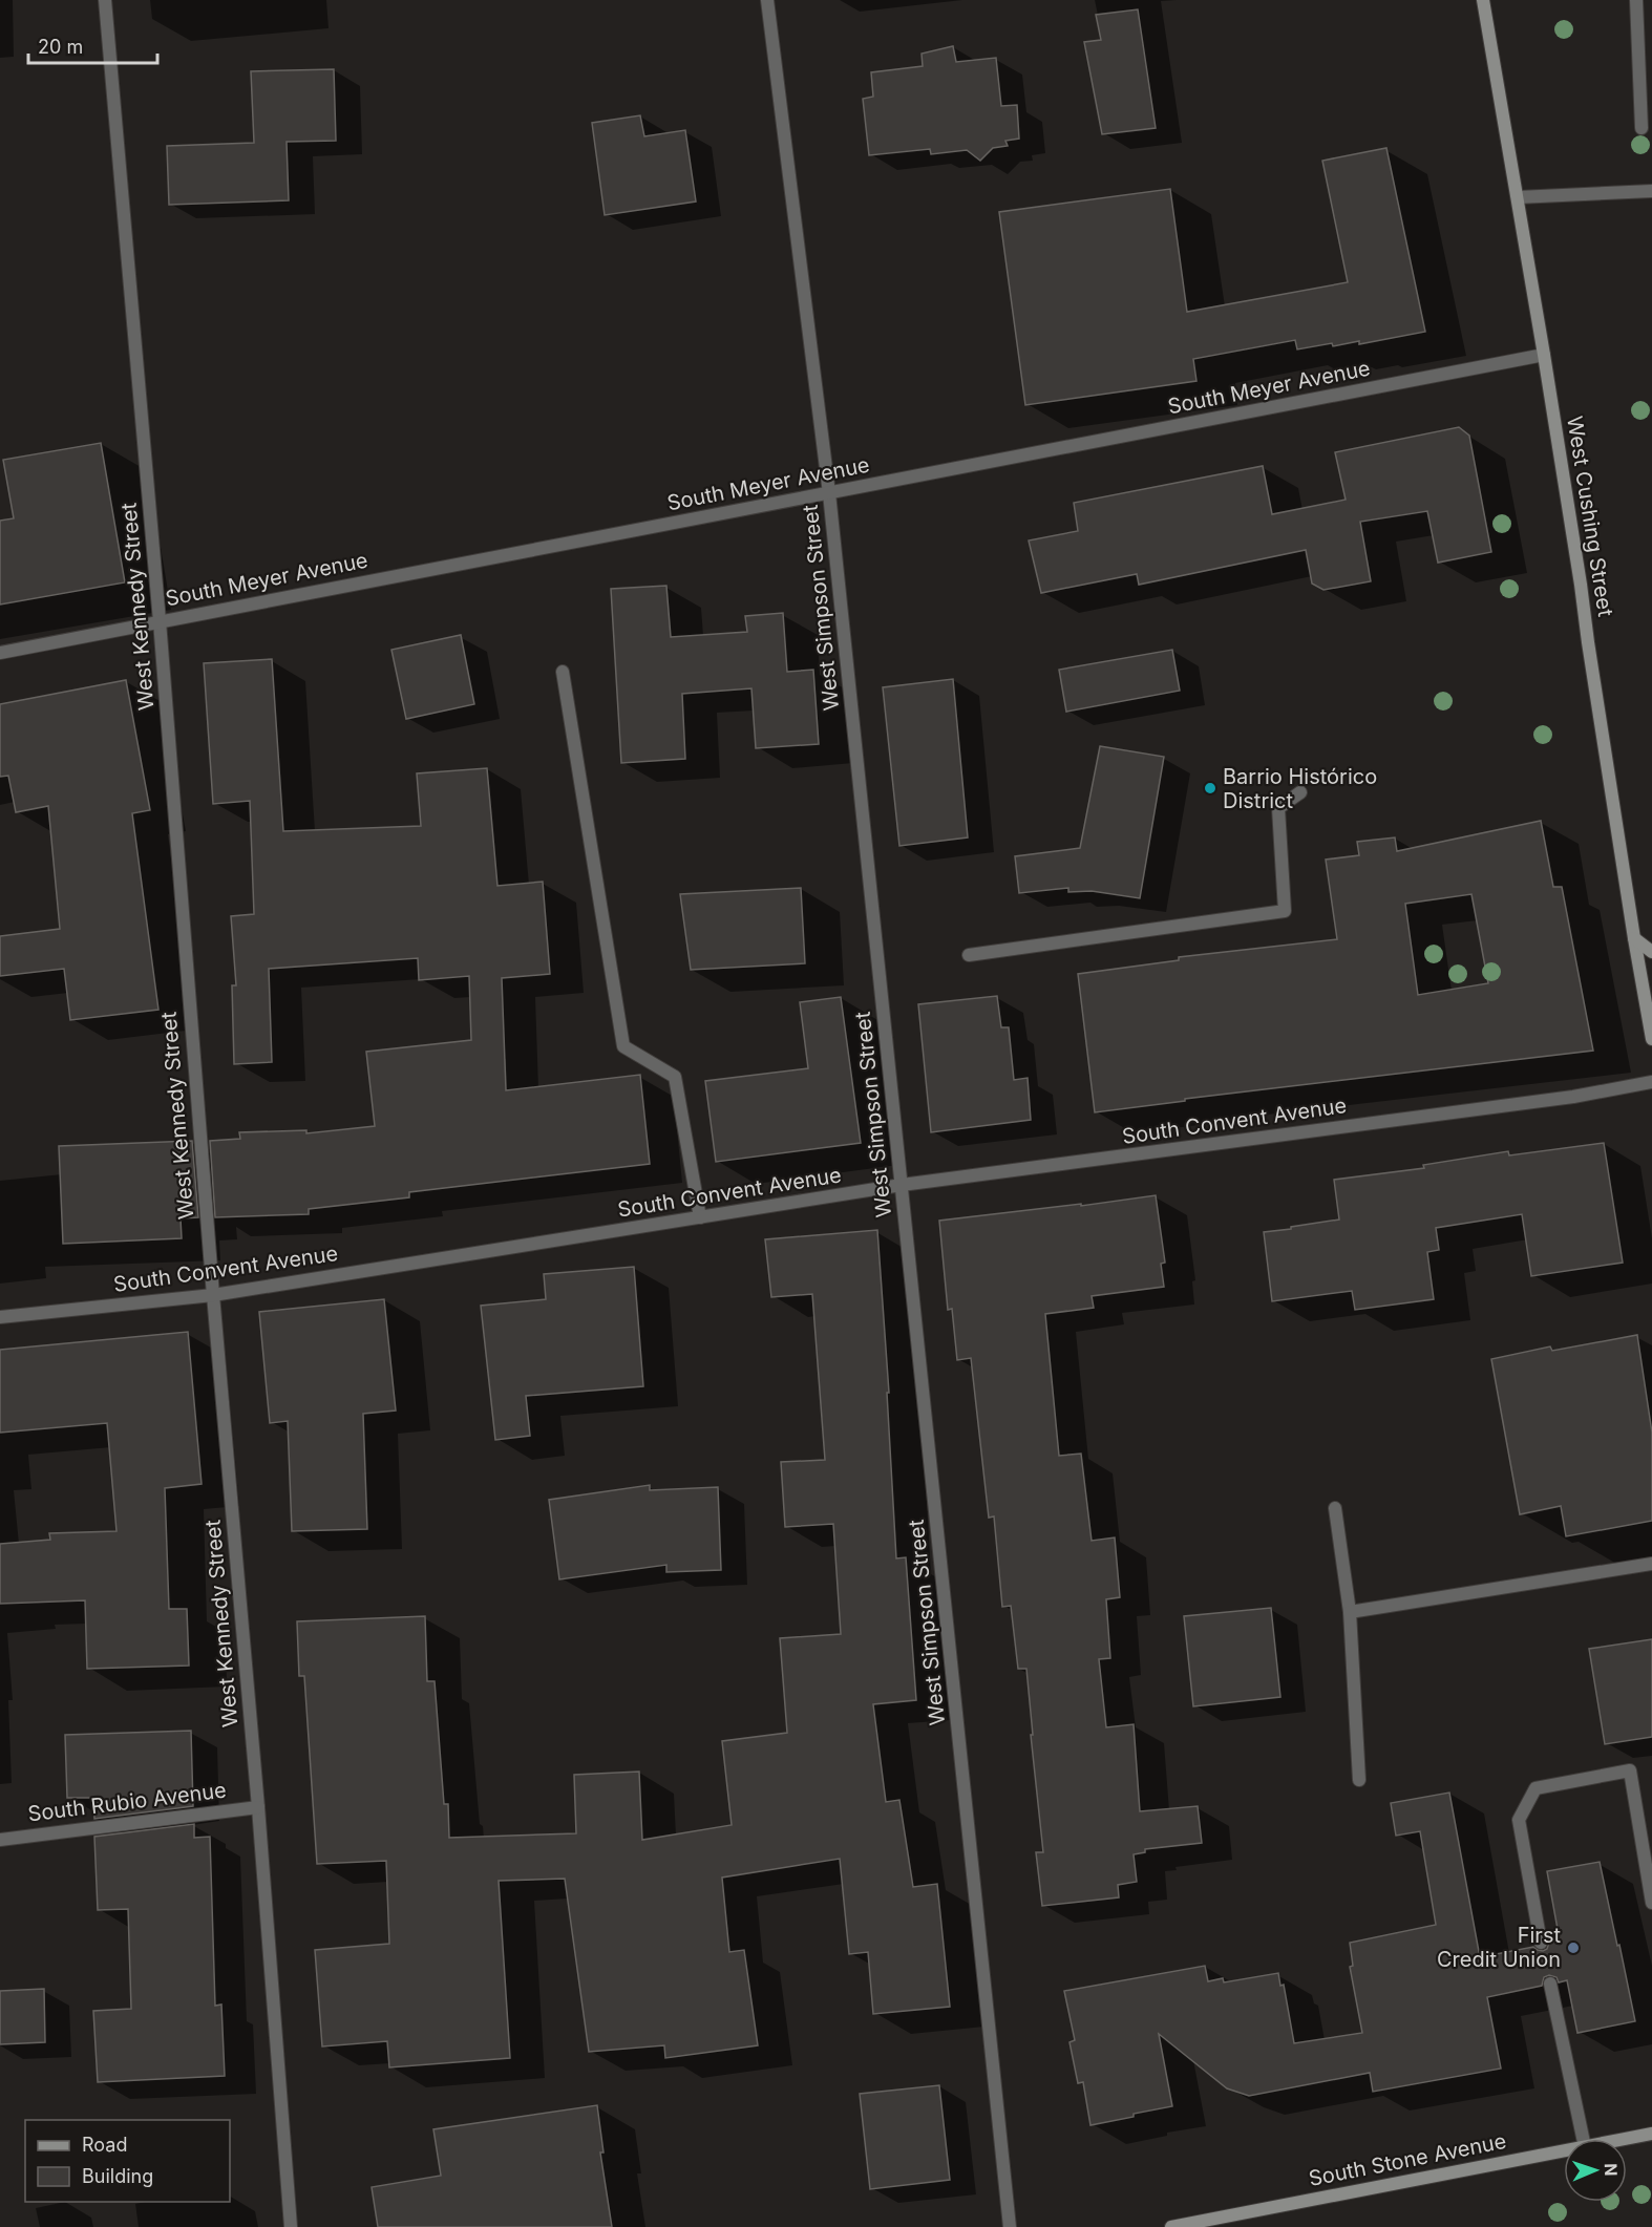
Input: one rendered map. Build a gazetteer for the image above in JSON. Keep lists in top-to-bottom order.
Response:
{
  "streets": {
    "street": [
      "South Meyer Avenue",
      "West Cushing Street",
      "West Kennedy Street",
      "West Simpson Street",
      "South Convent Avenue",
      "South Rubio Avenue",
      "South Stone Avenue"
    ]
  },
  "crossings": [
    ["South Meyer Avenue", "West Cushing Street"],
    ["South Meyer Avenue", "West Kennedy Street"],
    ["South Meyer Avenue", "West Simpson Street"],
    ["West Kennedy Street", "South Convent Avenue"],
    ["West Kennedy Street", "South Rubio Avenue"],
    ["West Simpson Street", "South Convent Avenue"]
  ],
  "places": ["Barrio Histórico District", "First Credit Union"],
  "legend": ["Road", "Building"],
  "scale_bar": "20 m",
  "north": "right"
}
